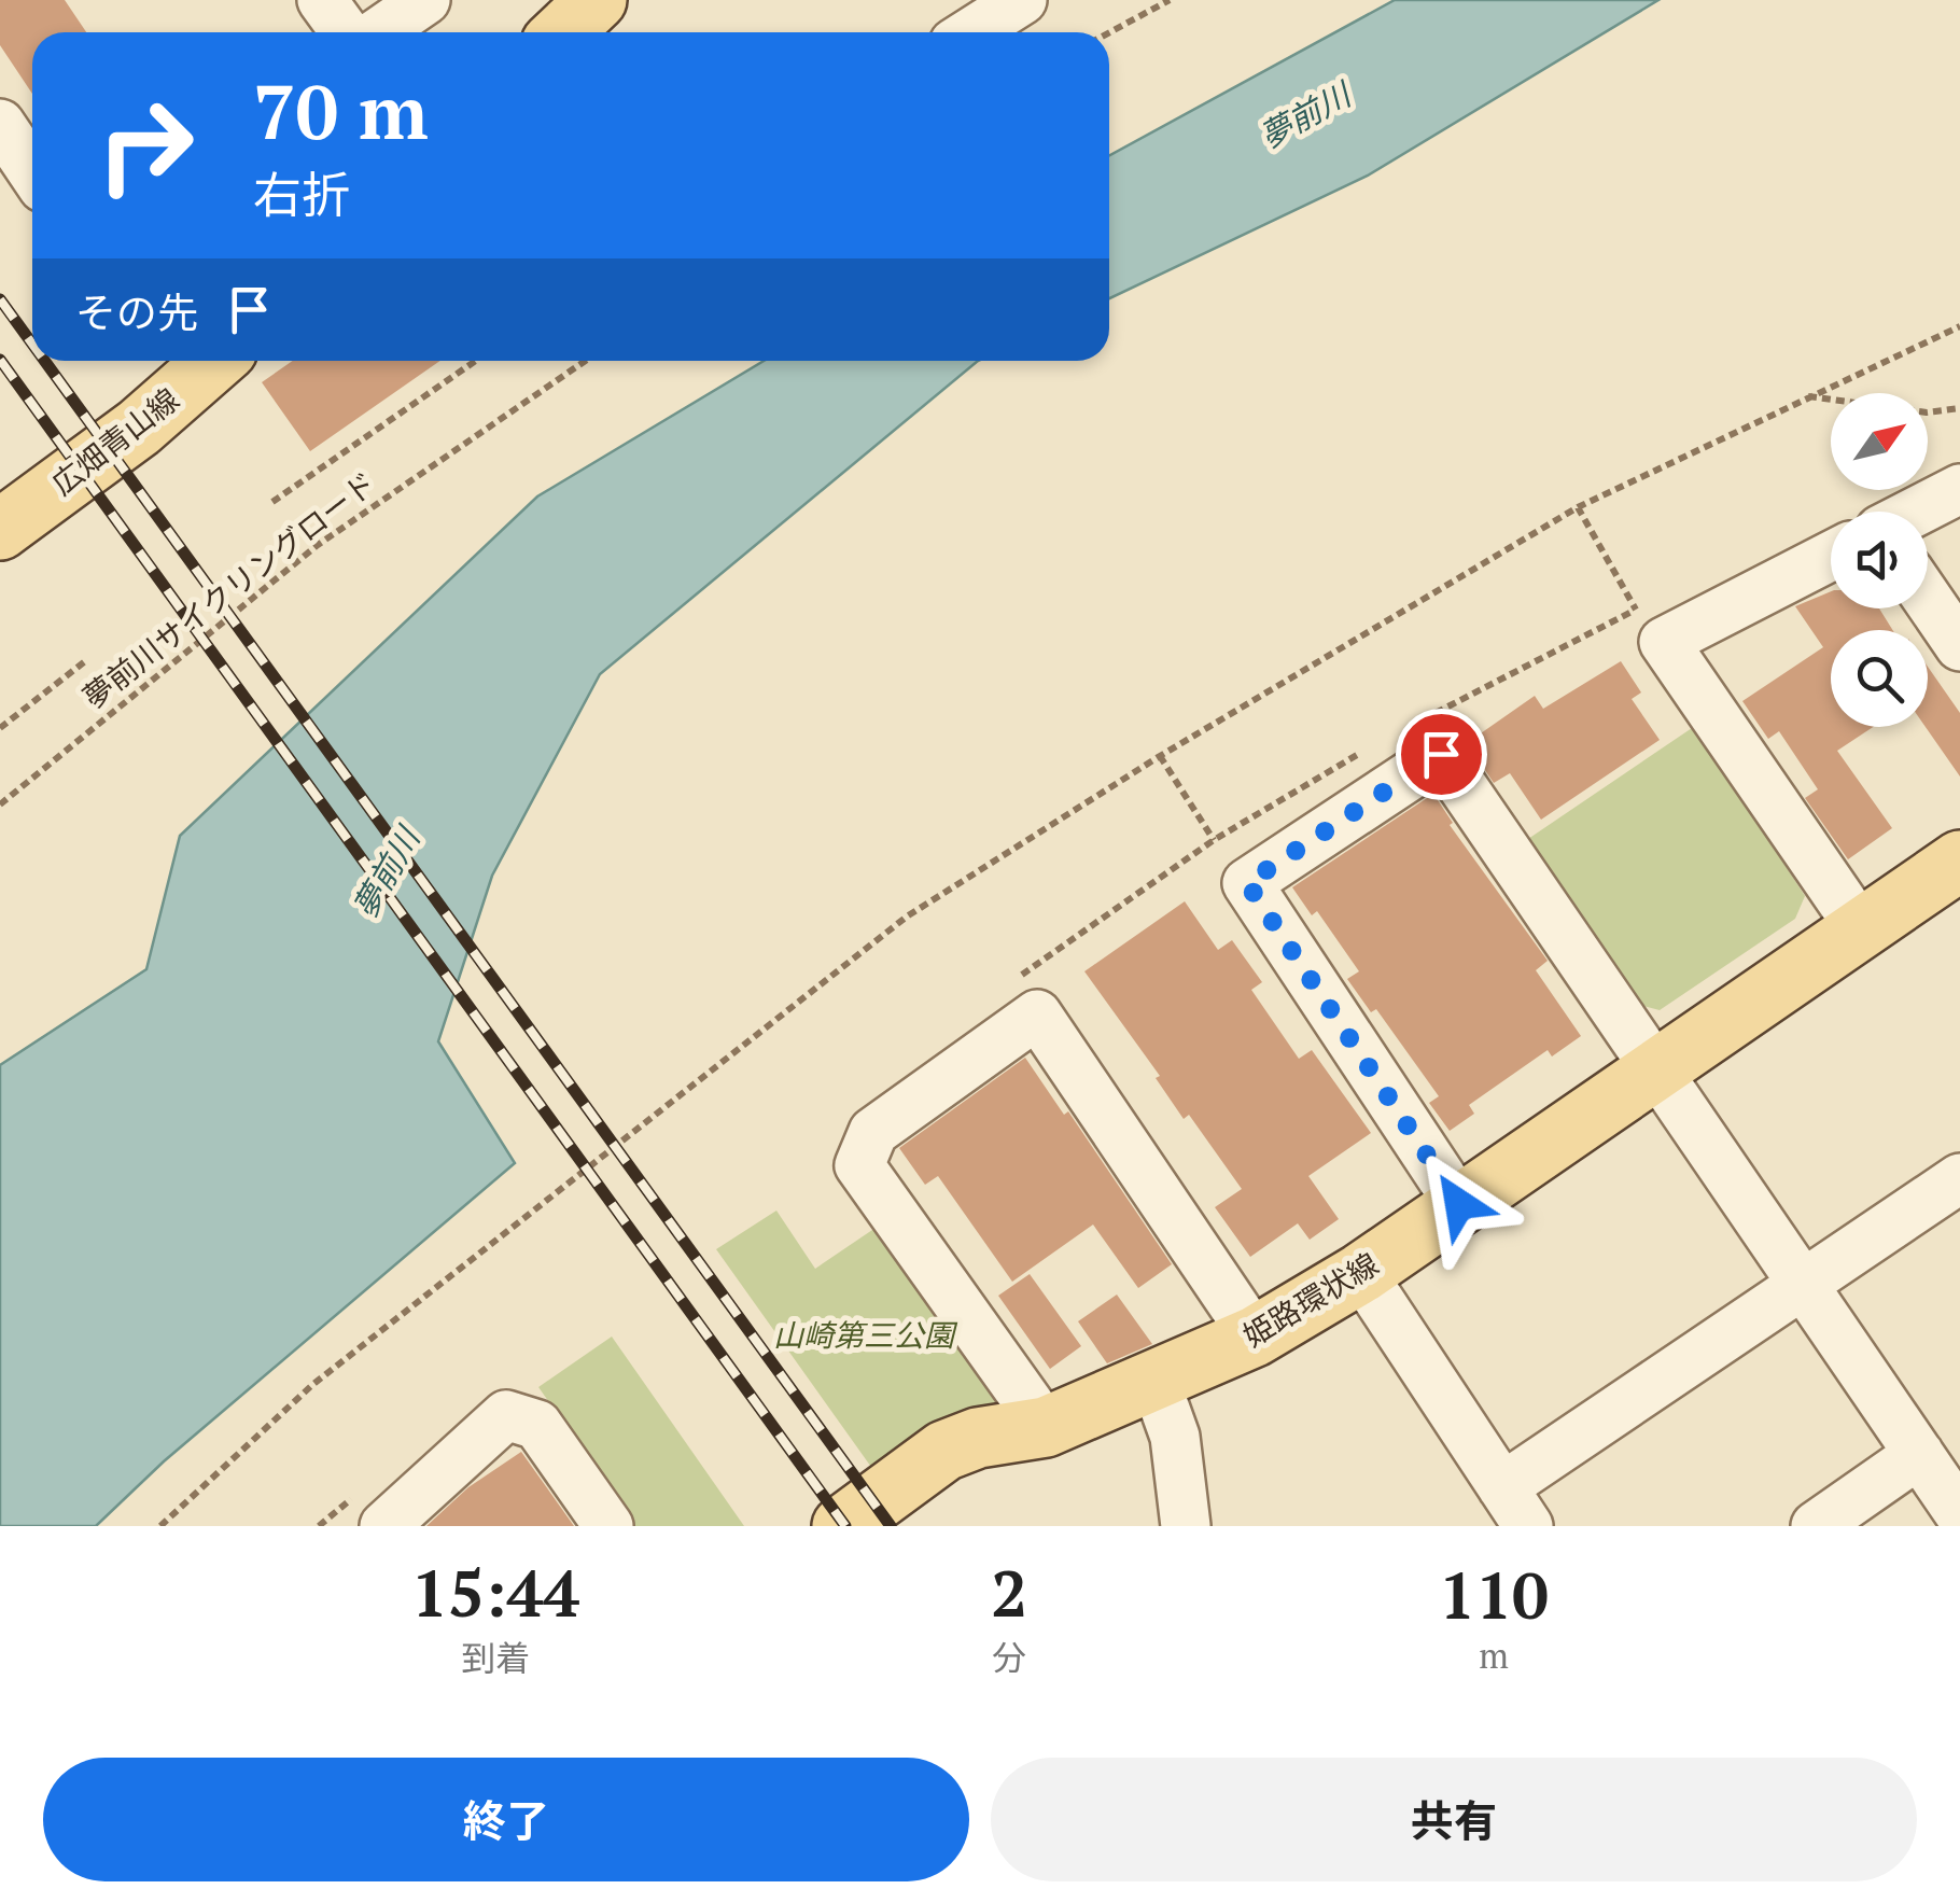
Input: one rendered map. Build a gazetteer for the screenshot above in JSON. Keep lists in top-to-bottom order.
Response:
{
  "streets": {
    "main road": ["広畑青山線", "姫路環状線"],
    "path": ["夢前川サイクリングロード"]
  },
  "water": ["夢前川"],
  "parks": ["山崎第三公園"],
  "north": "top right",
  "page": {
    "turn": ["70 m", "右折"],
    "then": "その先",
    "eta": [
      "15:44",
      "到着",
      "2",
      "分",
      "110",
      "m"
    ],
    "buttons": ["終了", "共有"]
  }
}
